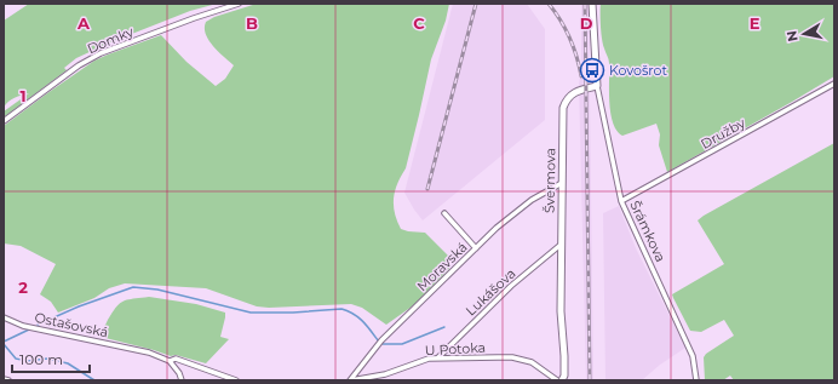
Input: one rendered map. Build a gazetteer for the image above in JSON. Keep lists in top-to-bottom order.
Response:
{
  "streets": {
    "street": [
      "Domky",
      "Družby",
      "Švermova",
      "Šrámkova",
      "Moravská",
      "Lukášova",
      "Ostašovská",
      "U Potoka"
    ]
  },
  "crossings": [
    ["Družby", "Šrámkova"],
    ["Švermova", "Šrámkova"],
    ["Švermova", "Moravská"],
    ["Švermova", "Lukášova"],
    ["Moravská", "U Potoka"],
    ["Lukášova", "U Potoka"]
  ],
  "places": {
    "bus stop": ["Kovošrot"]
  },
  "scale_bar": "100 m",
  "north": "left",
  "grid": {
    "columns": [
      "A",
      "B",
      "C",
      "D",
      "E"
    ],
    "rows": ["1", "2"]
  }
}
